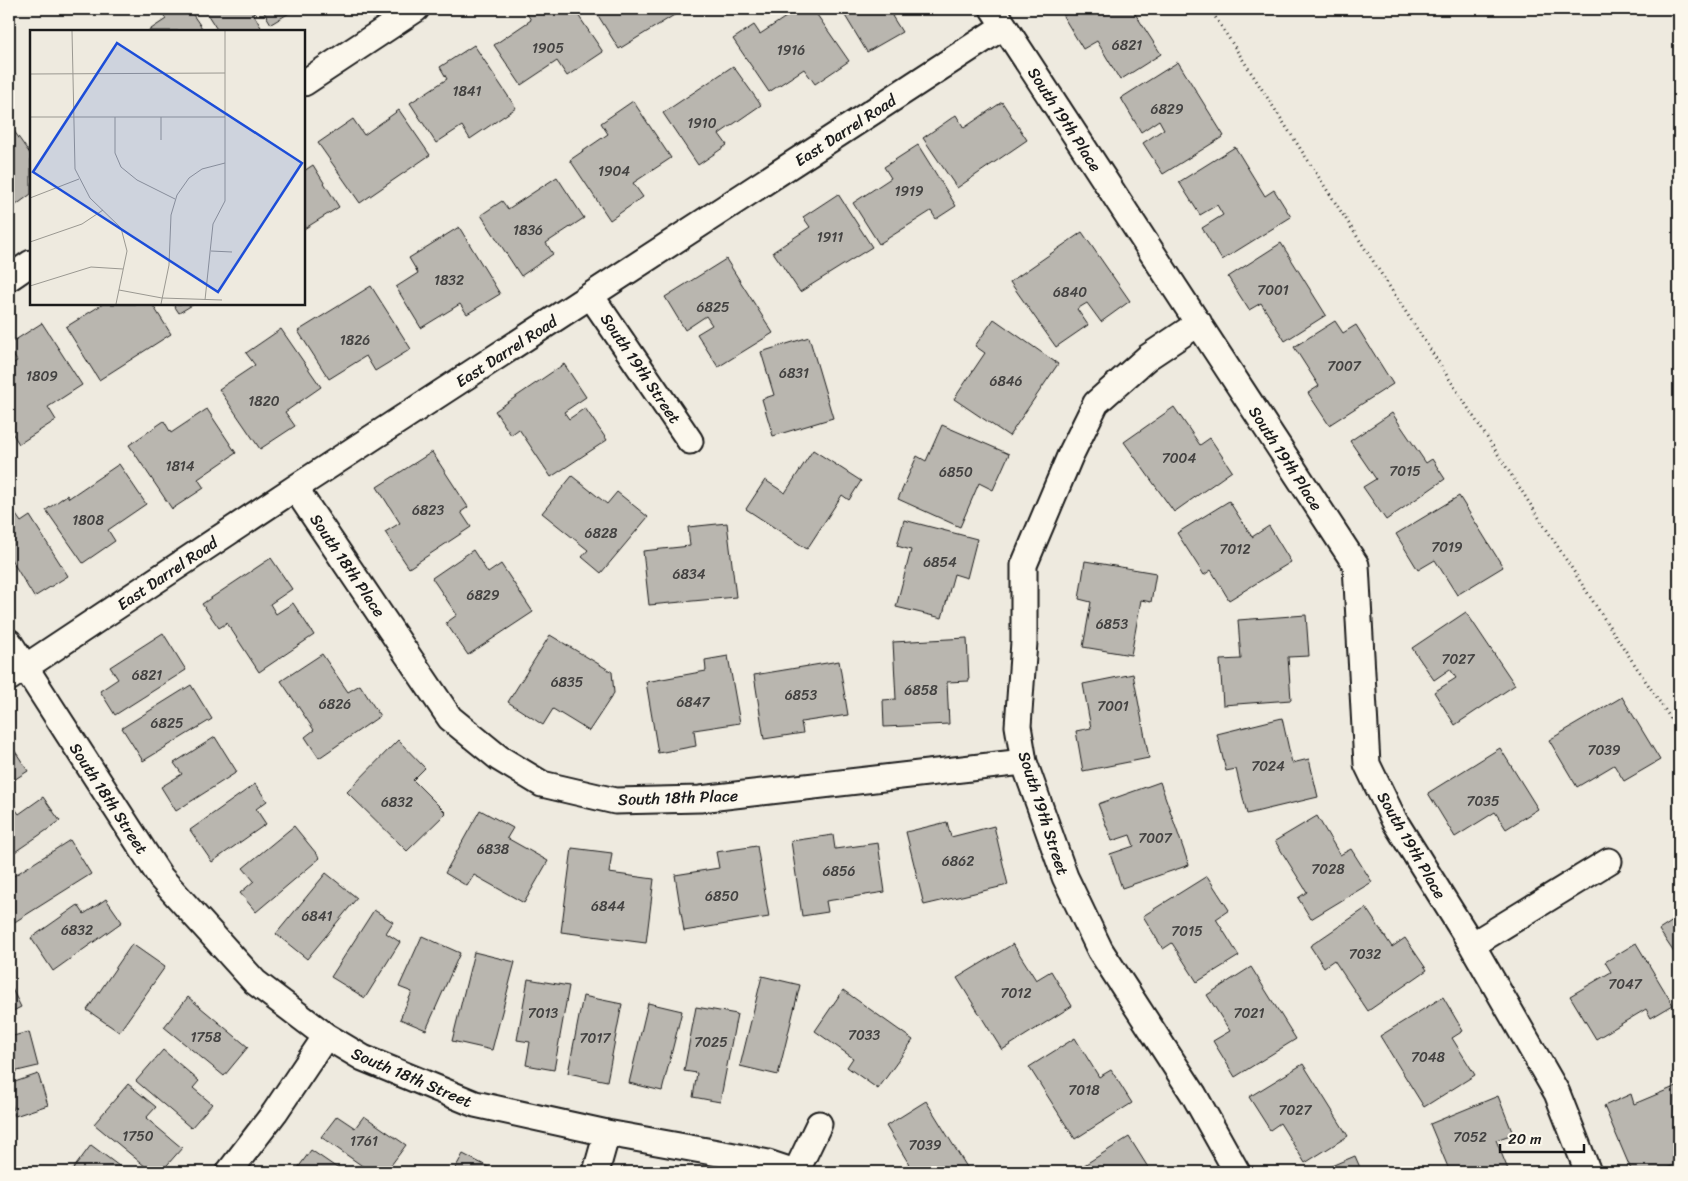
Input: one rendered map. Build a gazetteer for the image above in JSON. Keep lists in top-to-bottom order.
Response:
{
  "streets": {
    "street": [
      "South 19th Place",
      "East Darrel Road",
      "South 19th Street",
      "South 18th Place",
      "South 18th Street"
    ]
  },
  "crossings": [
    ["South 19th Place", "East Darrel Road"],
    ["South 19th Place", "South 19th Street"],
    ["East Darrel Road", "South 19th Street"],
    ["East Darrel Road", "South 18th Place"],
    ["East Darrel Road", "South 18th Street"],
    ["South 19th Street", "South 18th Place"]
  ],
  "house_numbers": [
    "6821",
    "1905",
    "1916",
    "1841",
    "6829",
    "1910",
    "1904",
    "1919",
    "1836",
    "1911",
    "1832",
    "7001",
    "6840",
    "6825",
    "1826",
    "7007",
    "6831",
    "1809",
    "6846",
    "1820",
    "7004",
    "1814",
    "7015",
    "6850",
    "6823",
    "1808",
    "6828",
    "7019",
    "7012",
    "6854",
    "6834",
    "6829",
    "6853",
    "7027",
    "6821",
    "6835",
    "6858",
    "6853",
    "6847",
    "6826",
    "7001",
    "6825",
    "7039",
    "7024",
    "7035",
    "6832",
    "7007",
    "6838",
    "6862",
    "7028",
    "6856",
    "6850",
    "6844",
    "6841",
    "6832",
    "7015",
    "7032",
    "7047",
    "7012",
    "7013",
    "7021",
    "7033",
    "1758",
    "7017",
    "7025",
    "7048",
    "7018",
    "7027",
    "1750",
    "7052",
    "1761",
    "7039"
  ],
  "scale_bar": "20 m"
}
